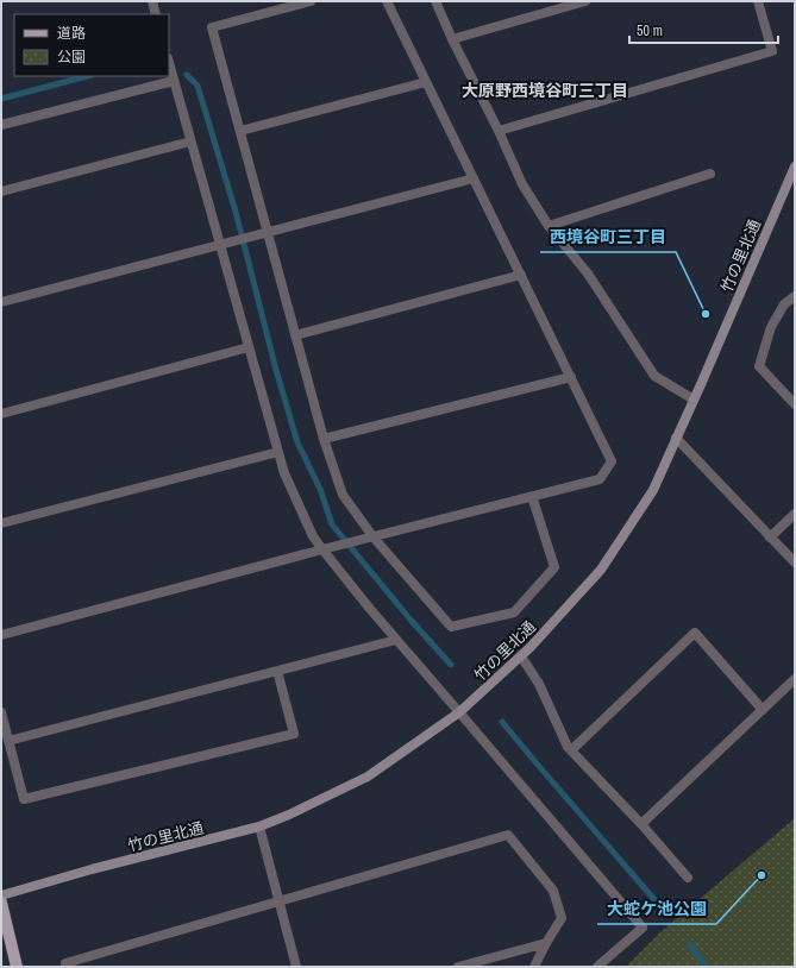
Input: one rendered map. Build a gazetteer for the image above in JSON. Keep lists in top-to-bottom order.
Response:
{
  "streets": {
    "street": ["竹の里北通"]
  },
  "districts": ["大原野西境谷町三丁目"],
  "places": ["西境谷町三丁目", "大蛇ケ池公園"],
  "legend": ["道路", "公園"],
  "scale_bar": "50 m"
}
